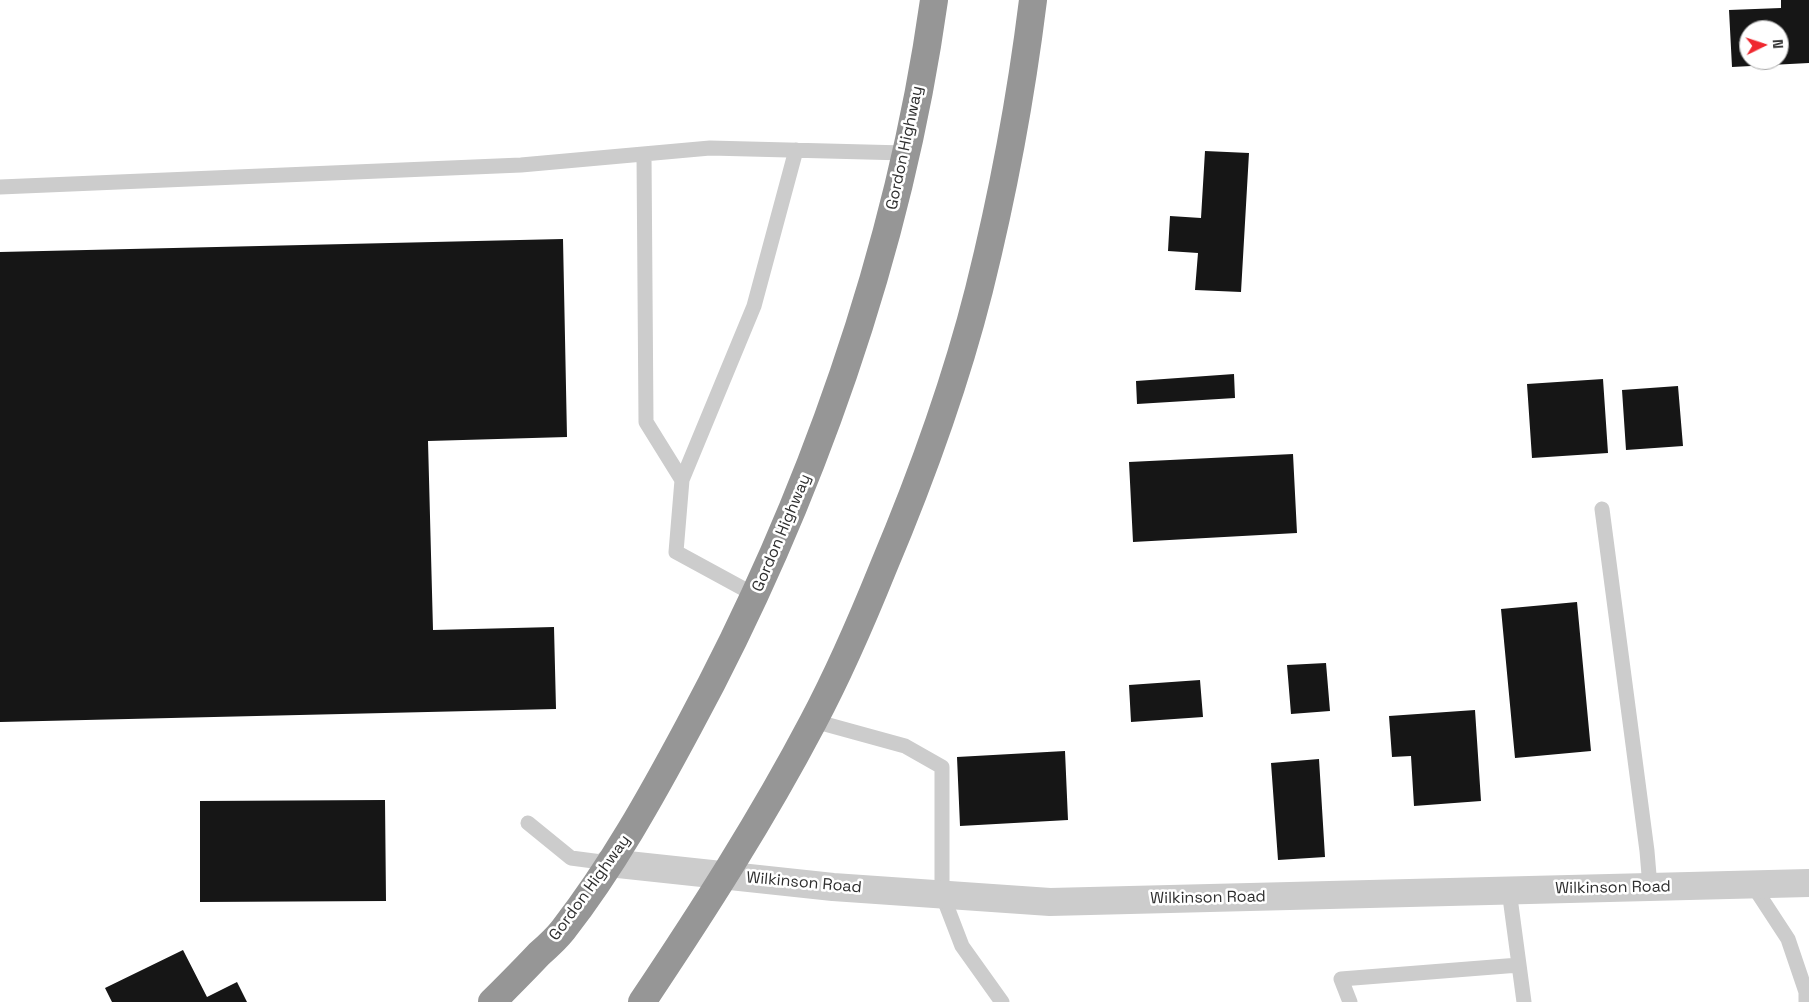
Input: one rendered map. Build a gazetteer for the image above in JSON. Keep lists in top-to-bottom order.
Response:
{
  "streets": {
    "highway": ["Gordon Highway"],
    "street": ["Wilkinson Road"]
  },
  "crossings": [
    ["Gordon Highway", "Wilkinson Road"]
  ],
  "north": "right"
}
